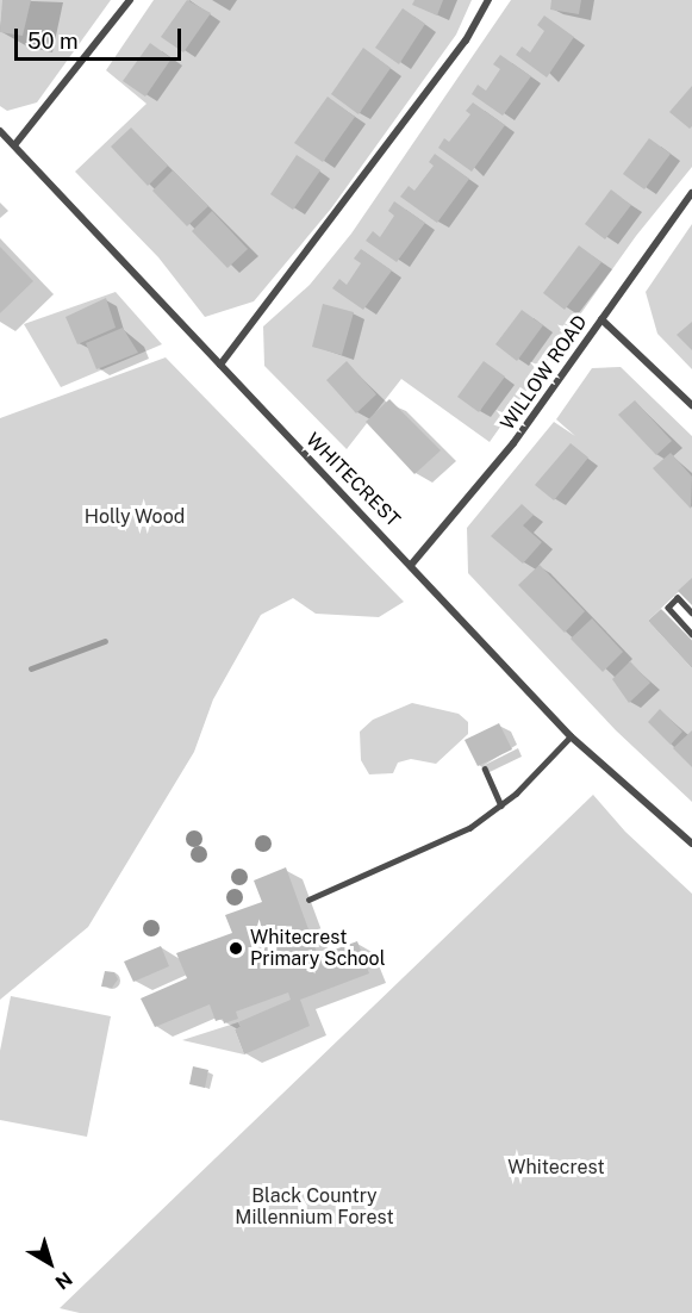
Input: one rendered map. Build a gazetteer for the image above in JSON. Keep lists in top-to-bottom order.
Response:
{
  "streets": {
    "street": ["WILLOW ROAD", "WHITECREST"]
  },
  "crossings": [
    ["WILLOW ROAD", "WHITECREST"]
  ],
  "parks": ["Holly Wood", "Whitecrest", "Black Country Millennium Forest"],
  "places": ["Whitecrest Primary School"],
  "scale_bar": "50 m",
  "north": "bottom right"
}
